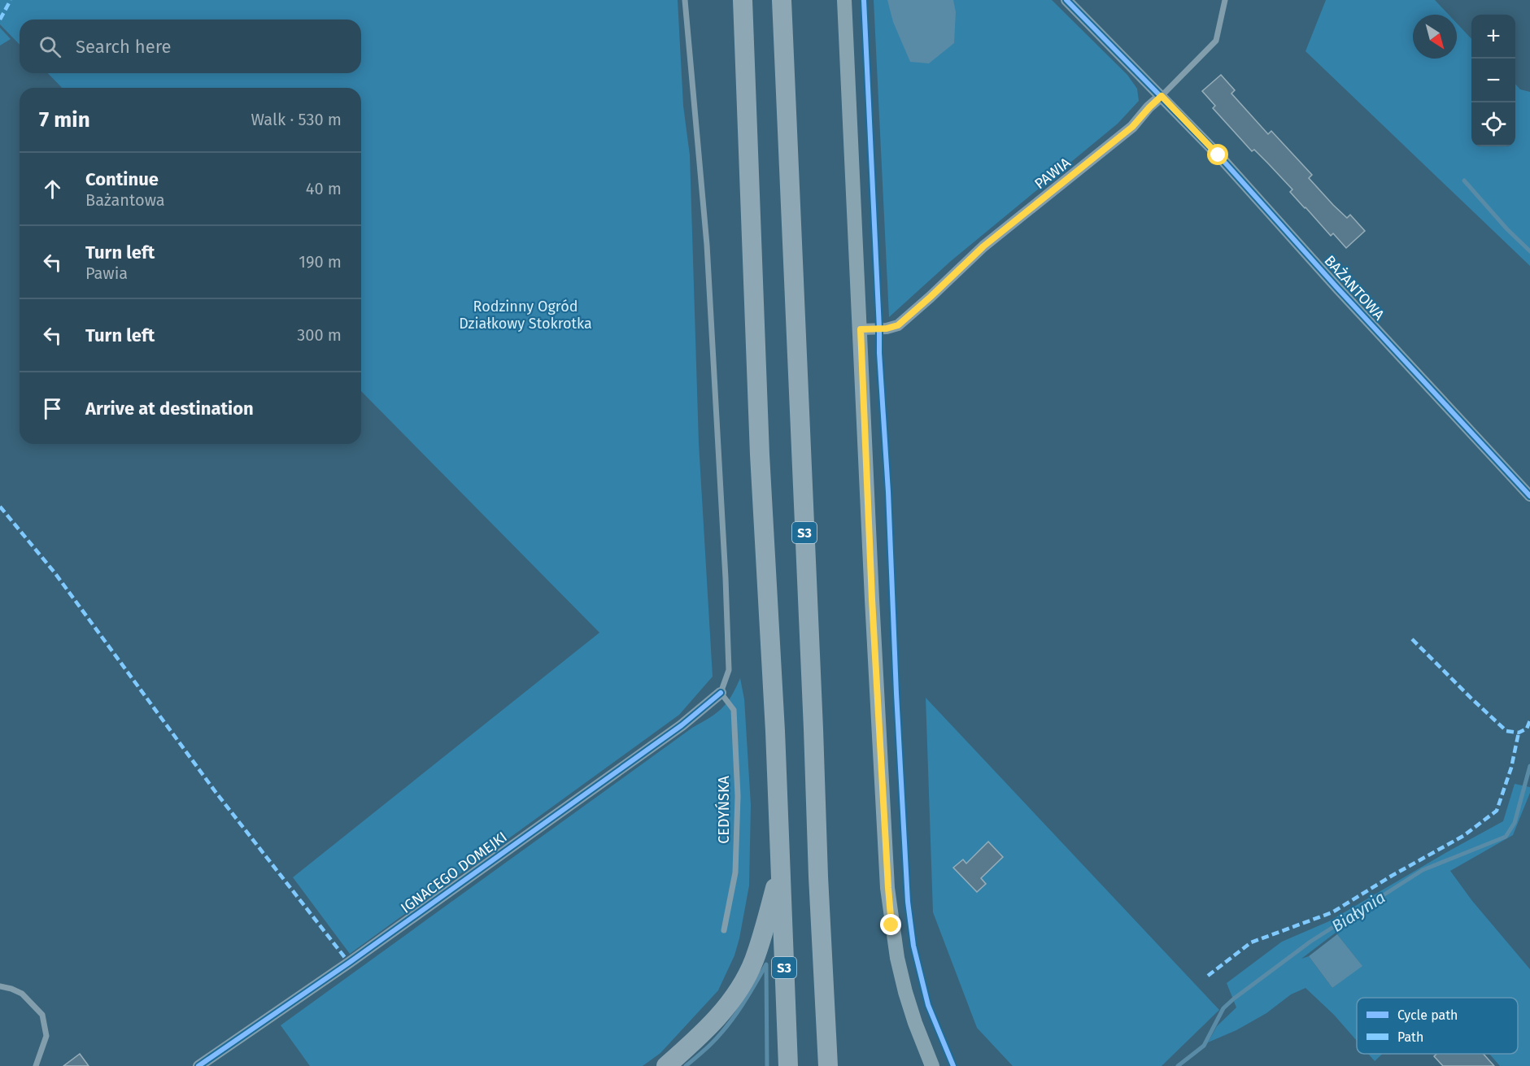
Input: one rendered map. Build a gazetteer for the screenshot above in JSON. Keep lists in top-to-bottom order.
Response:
{
  "streets": {
    "highway": ["S3"],
    "street": ["PAWIA", "BAŻANTOWA", "IGNACEGO DOMEJKI"],
    "lane": ["CEDYŃSKA"]
  },
  "crossings": [
    ["PAWIA", "BAŻANTOWA"],
    ["CEDYŃSKA", "IGNACEGO DOMEJKI"]
  ],
  "water": ["Białynia"],
  "parks": ["Rodzinny Ogród Działkowy Stokrotka"],
  "legend": ["Cycle path", "Path"],
  "north": "bottom right",
  "page": {
    "map_buttons": ["+", "−"],
    "search": "Search here",
    "heading": ["7 min", "Walk · 530 m"],
    "list": [
      ["Continue", "Bażantowa", "40 m"],
      ["Turn left", "Pawia", "190 m"],
      ["Turn left", "300 m"],
      "Arrive at destination"
    ]
  }
}
